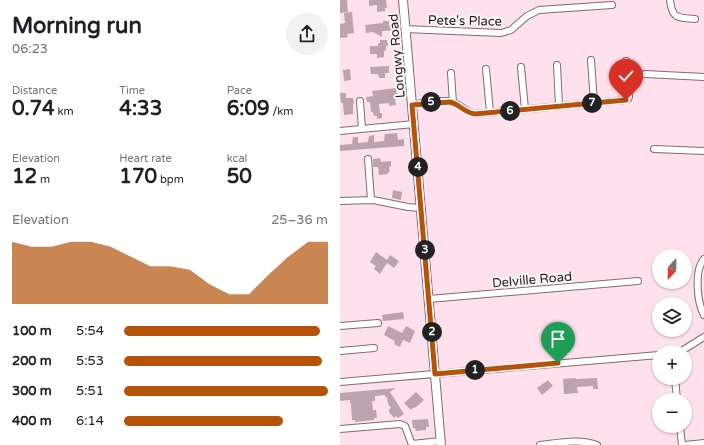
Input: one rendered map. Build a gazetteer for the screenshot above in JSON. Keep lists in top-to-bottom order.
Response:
{
  "streets": {
    "street": ["Pete's Place", "Longwy Road", "Delville Road"]
  },
  "crossings": [
    ["Pete's Place", "Longwy Road"],
    ["Longwy Road", "Delville Road"]
  ],
  "north": "bottom",
  "page": {
    "heading": ["Morning run", "06:23"],
    "stats": [
      ["Distance", "0.74 km"],
      ["Time", "4:33"],
      ["Pace", "6:09 /km"],
      ["Elevation", "12 m"],
      ["Heart rate", "170 bpm"],
      ["kcal", "50"]
    ],
    "pins": [
      "5",
      "7",
      "6",
      "4",
      "3",
      "2",
      "1"
    ],
    "chart": ["Elevation", "25–36 m"],
    "map_buttons": ["+", "−"],
    "list": [
      {
        "name": "100 m",
        "note": "5:54"
      },
      {
        "name": "200 m",
        "note": "5:53"
      },
      {
        "name": "300 m",
        "note": "5:51"
      },
      {
        "name": "400 m",
        "note": "6:14"
      }
    ]
  }
}
